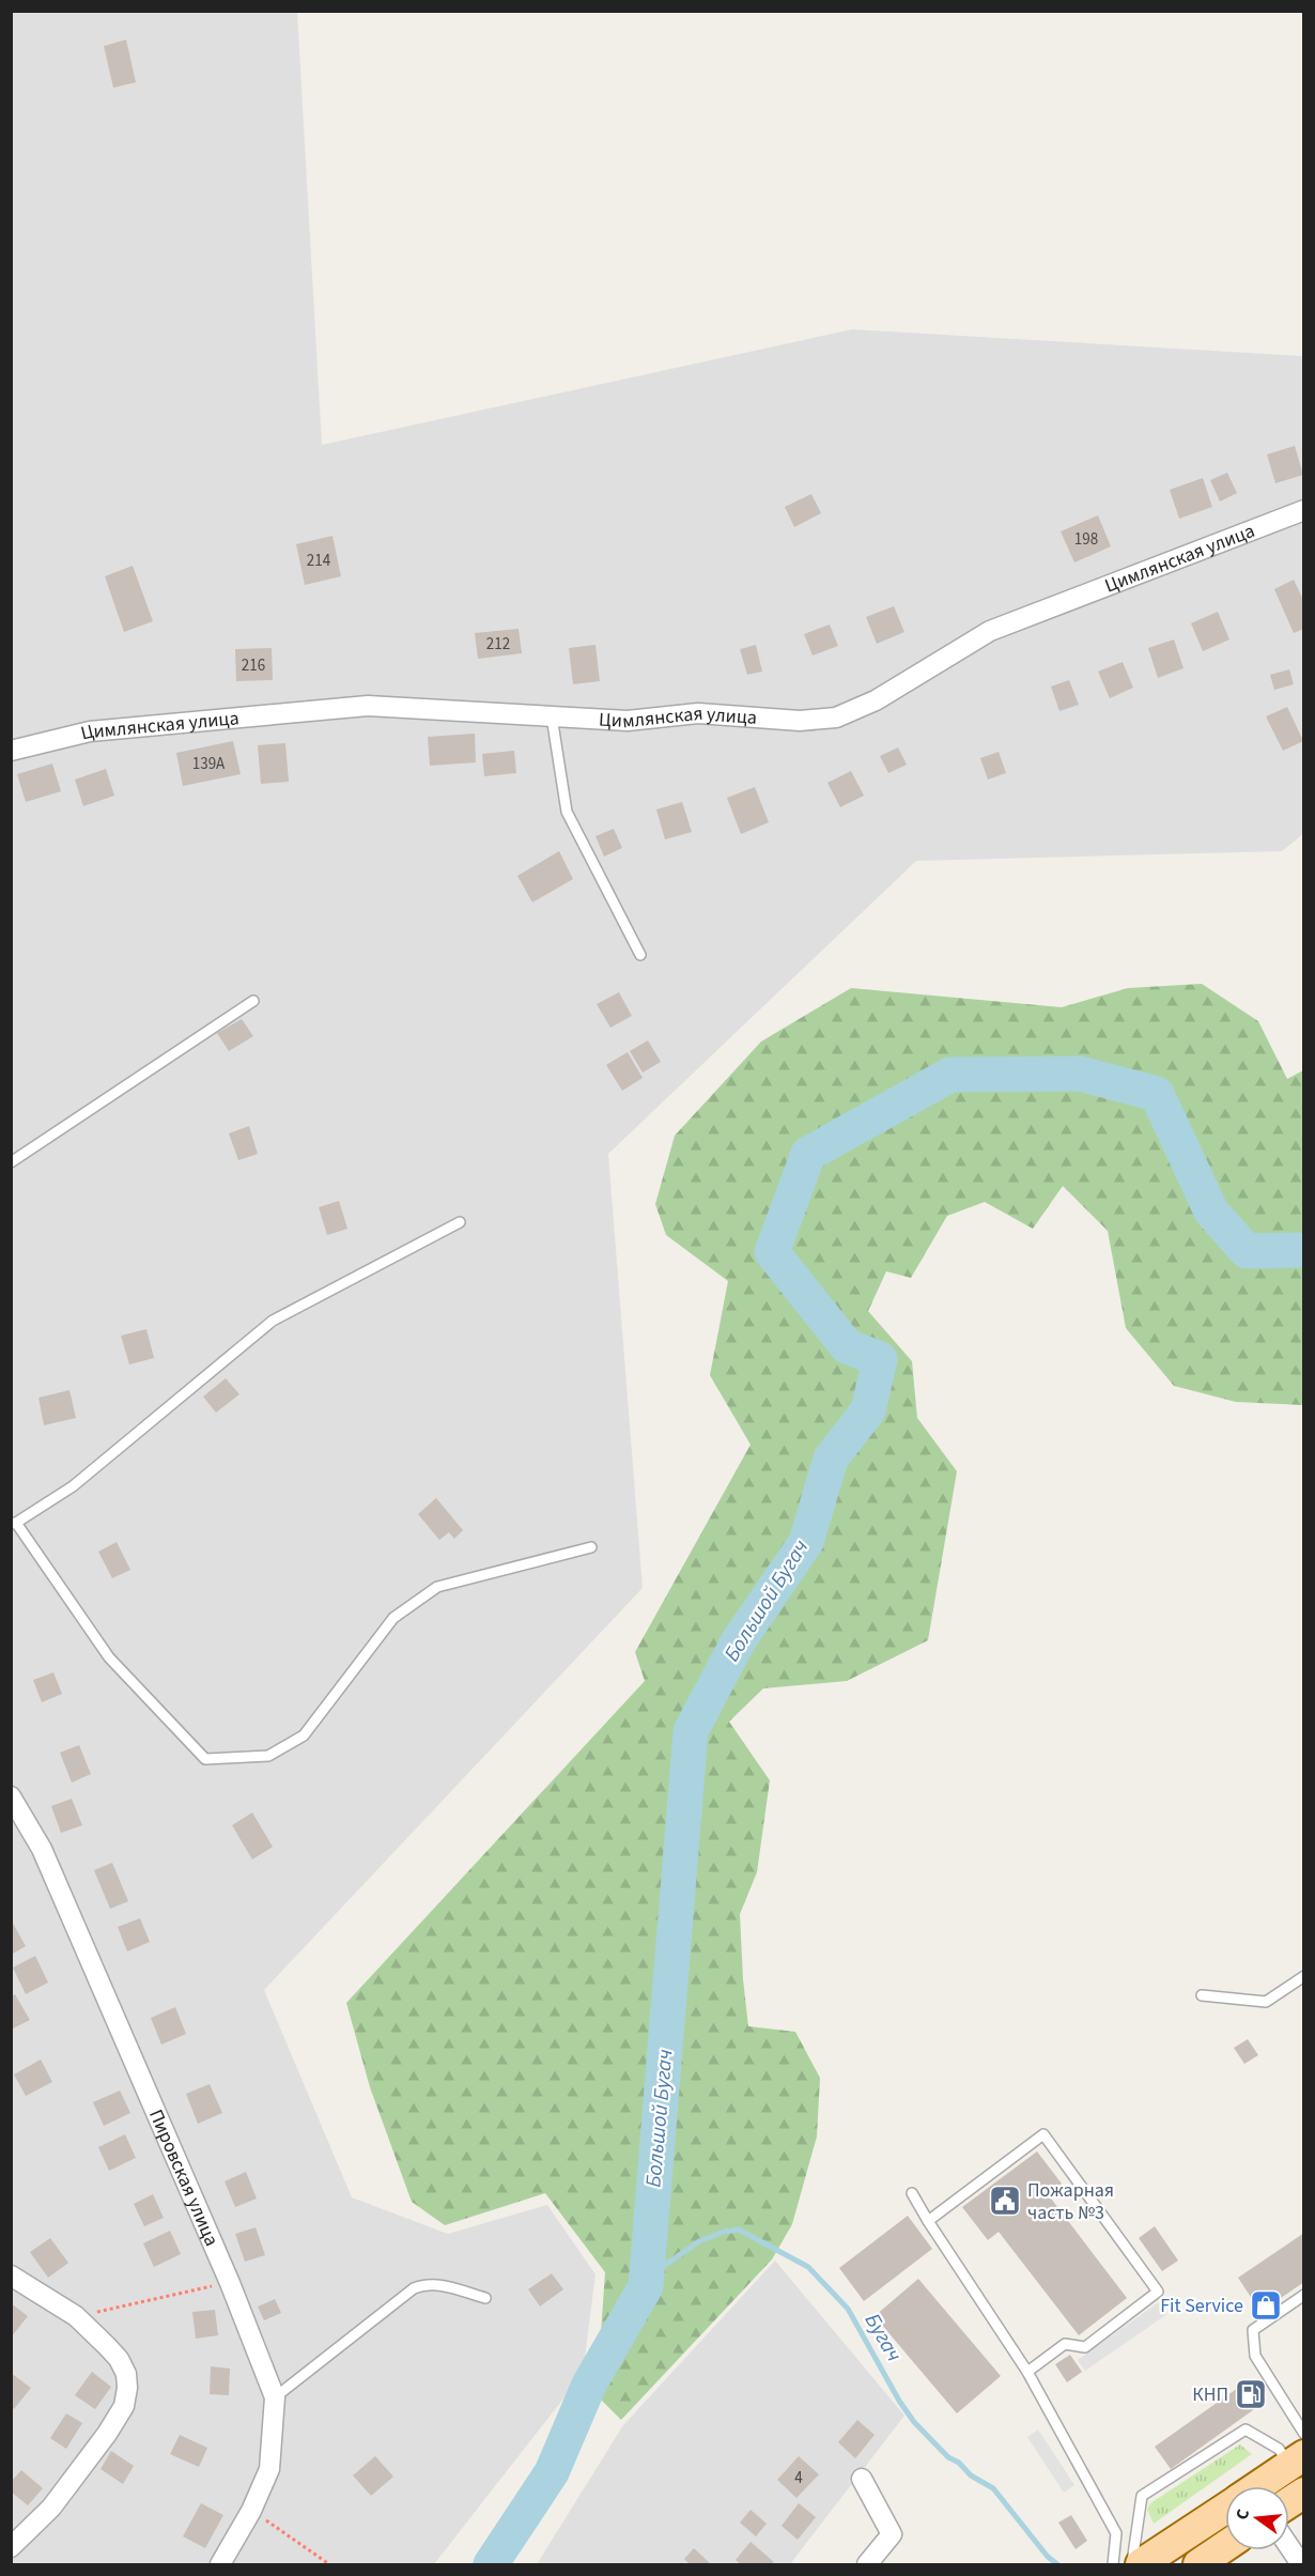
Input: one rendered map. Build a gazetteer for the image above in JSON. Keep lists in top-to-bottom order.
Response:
{
  "streets": {
    "street": ["Цимлянская улица", "Пировская улица"]
  },
  "water": ["Большой Бугач", "Бугач"],
  "places": {
    "public building": ["Пожарная часть №3"],
    "shop": ["Fit Service"],
    "fuel station": ["КНП"]
  },
  "house_numbers": [
    "198",
    "214",
    "212",
    "216",
    "139А",
    "4"
  ],
  "north": "left"
}
